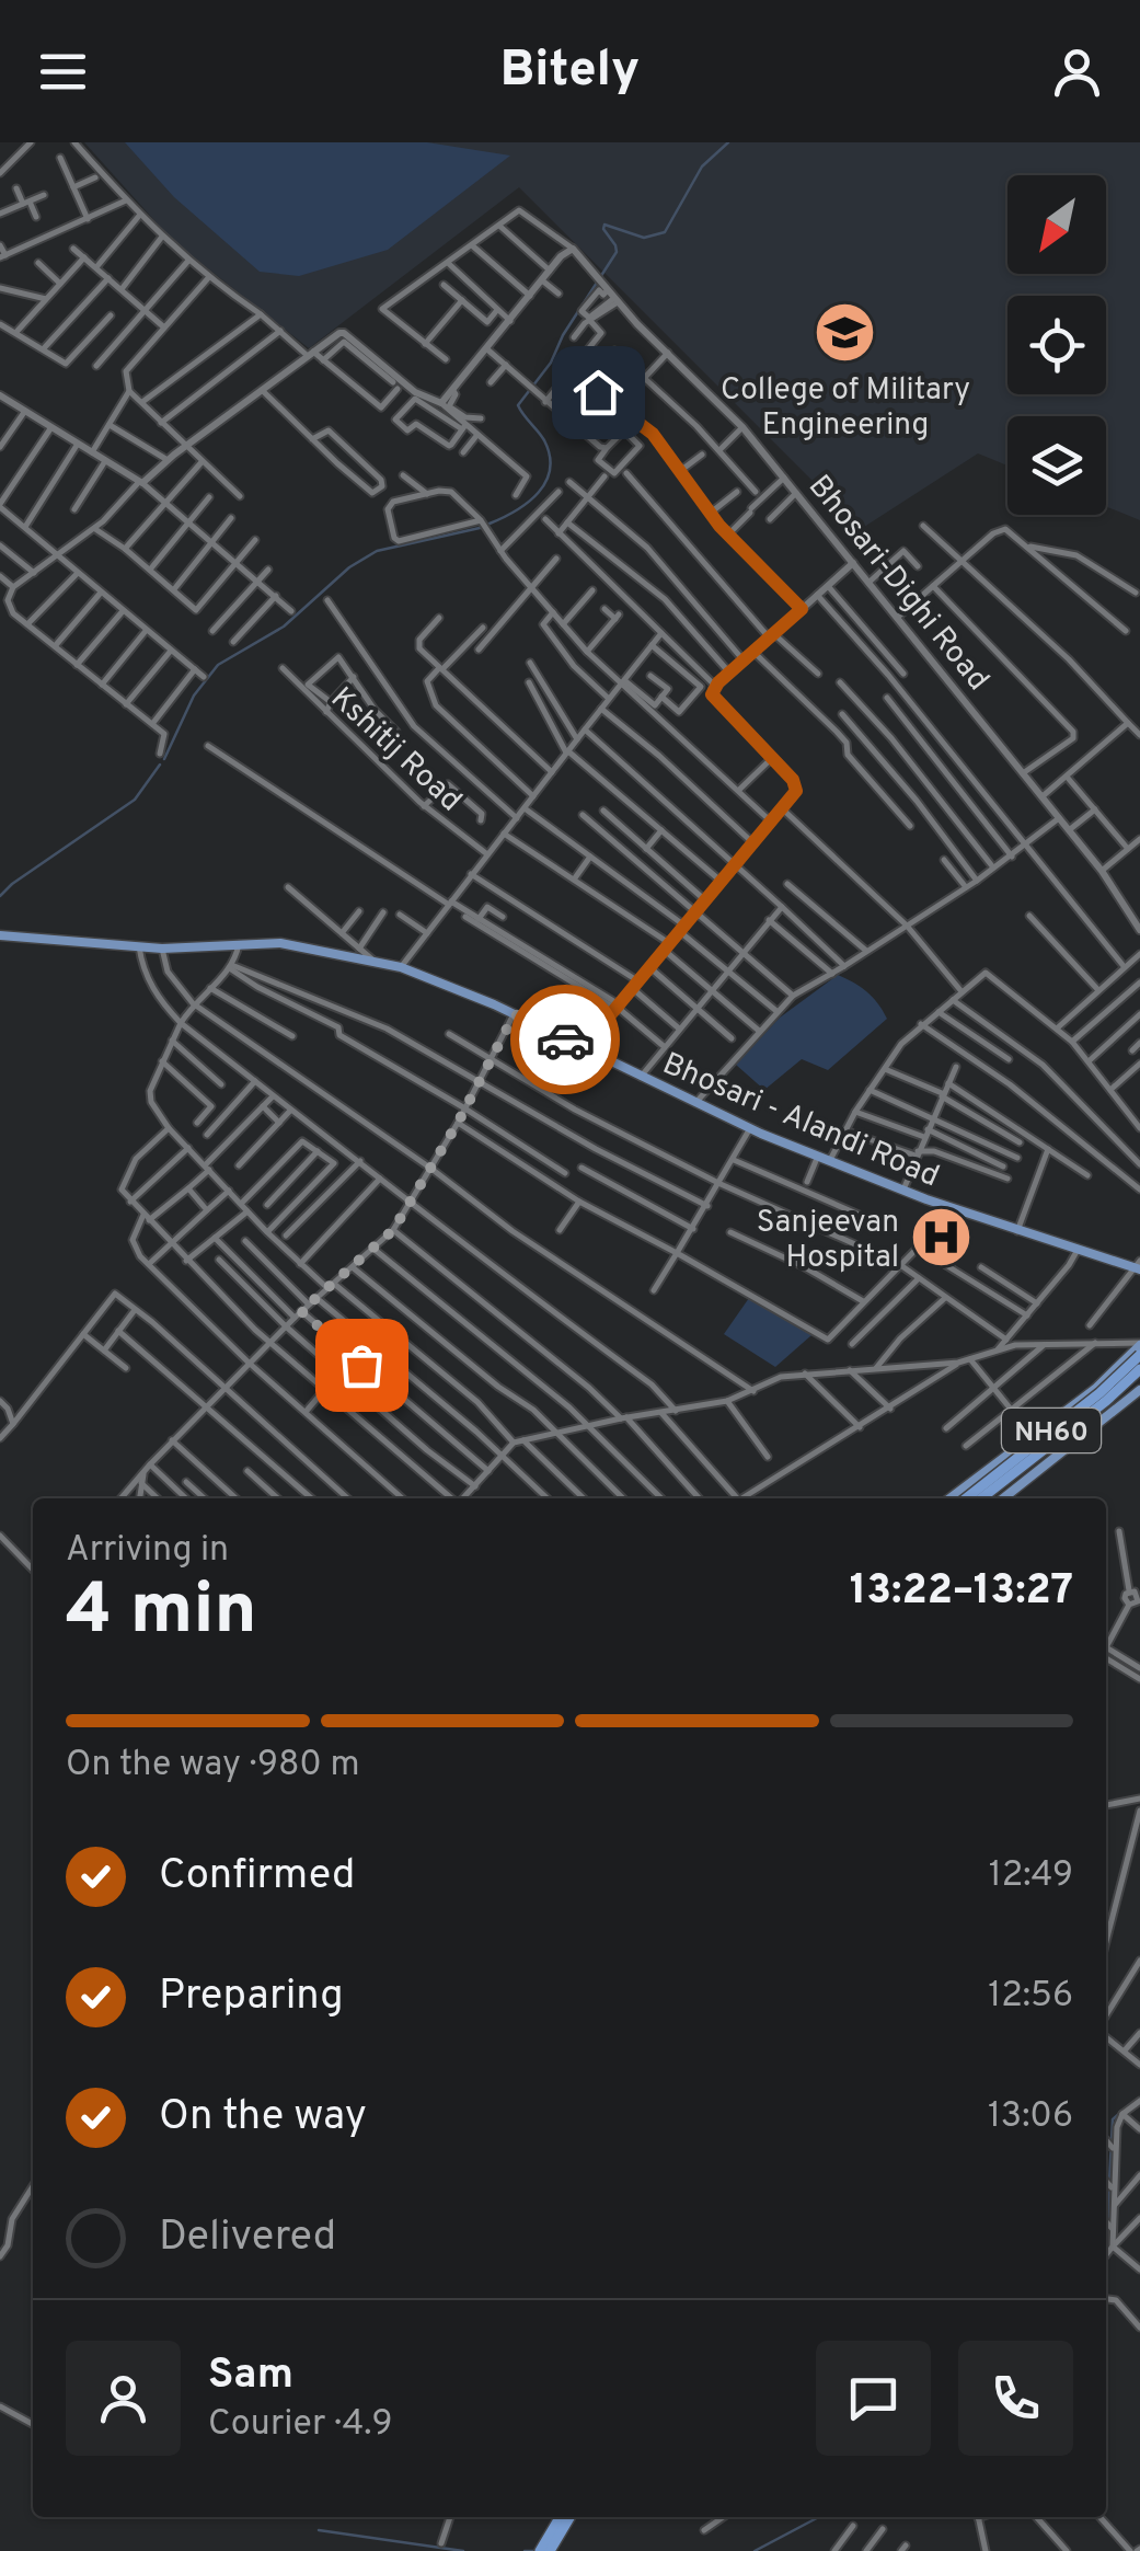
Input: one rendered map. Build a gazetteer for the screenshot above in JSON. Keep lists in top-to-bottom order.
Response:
{
  "streets": {
    "highway": ["NH60"],
    "main road": ["Bhosari - Alandi Road"],
    "street": ["Bhosari-Dighi Road", "Kshitij Road"]
  },
  "places": {
    "school or university": ["College of Military Engineering"],
    "hospital": ["Sanjeevan Hospital"]
  },
  "north": "bottom left",
  "page": {
    "header": "Bitely",
    "heading": ["4 min", "Arriving in", "13:22–13:27"],
    "panel": ["Sam", "Courier · 4.9"],
    "bar": "On the way · 980 m",
    "list": [
      ["Confirmed", "12:49"],
      ["Preparing", "12:56"],
      ["On the way", "13:06"],
      "Delivered"
    ]
  }
}
